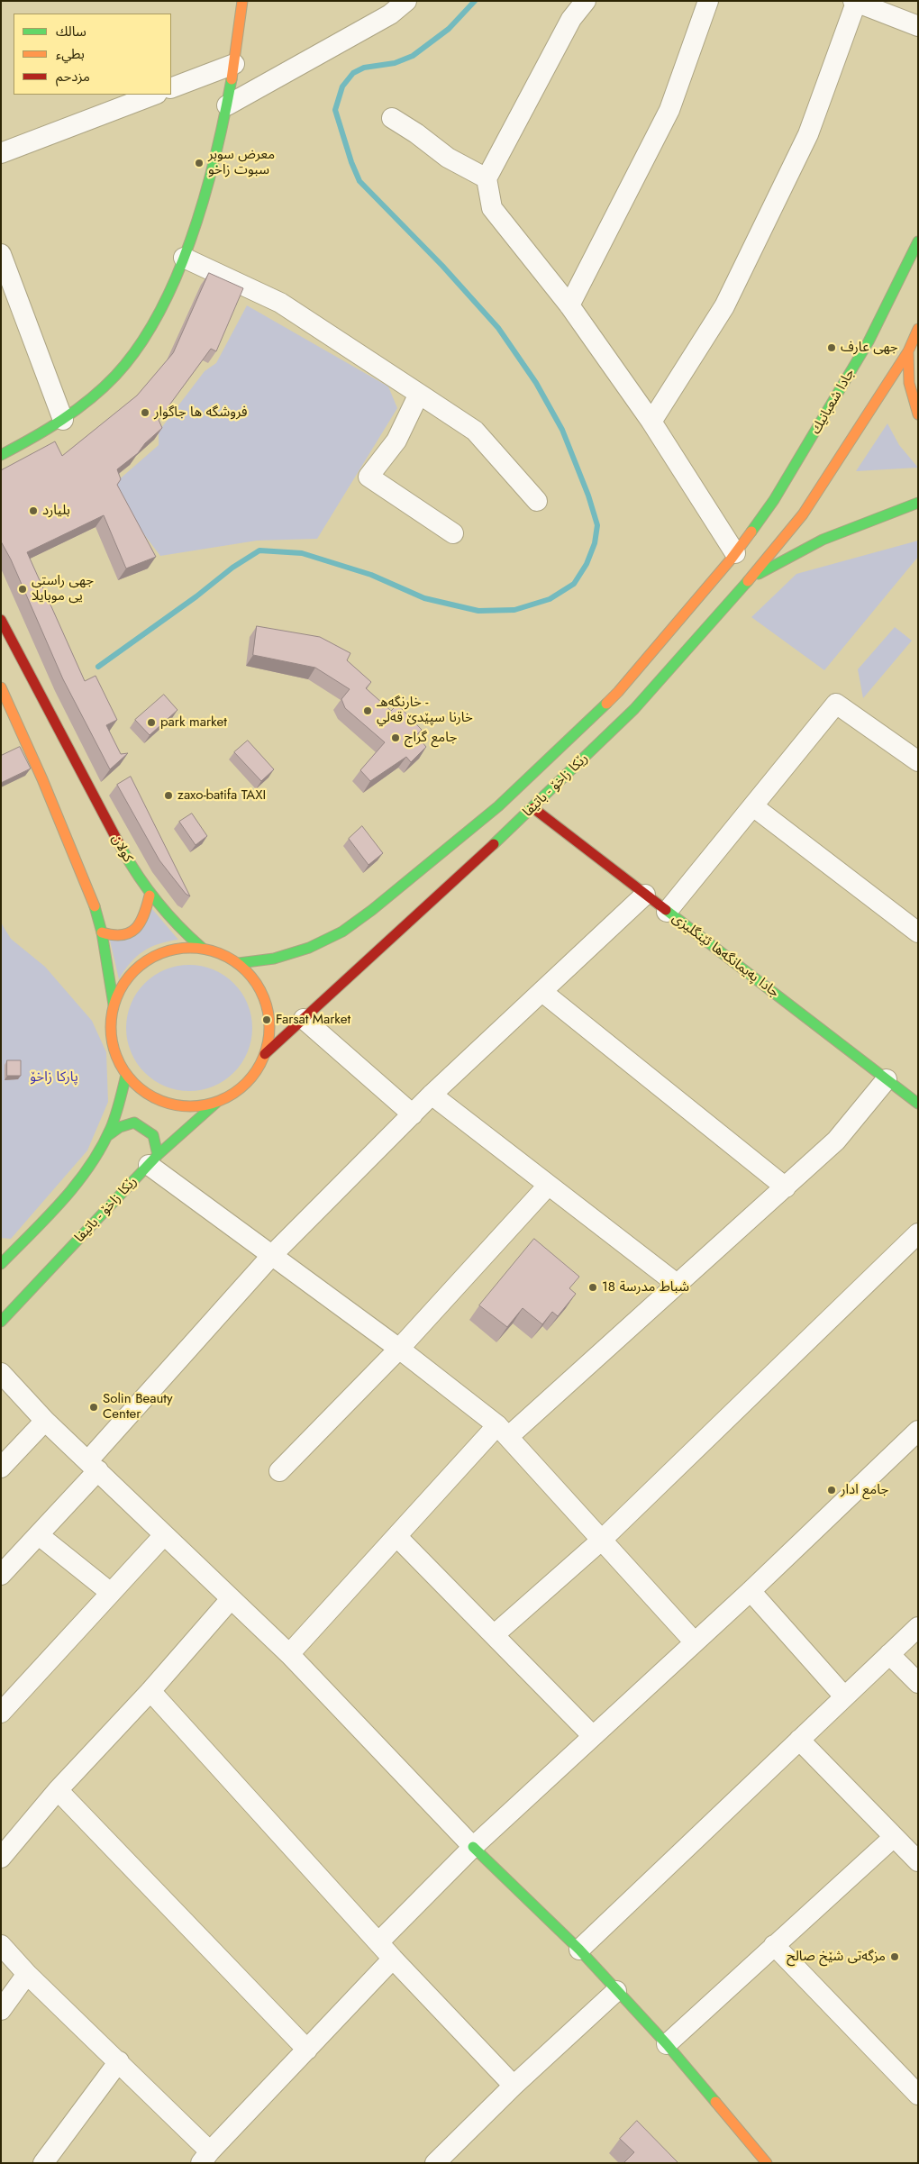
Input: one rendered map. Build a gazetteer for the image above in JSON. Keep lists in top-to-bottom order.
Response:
{
  "streets": {
    "main road": [
      "جادا شعبانيك",
      "رێکا زاخۆ - باتیفا",
      "كولان",
      "جادا په‌يمانگه‌ها ئێنگليزى"
    ]
  },
  "crossings": [
    ["جادا شعبانيك", "رێکا زاخۆ - باتیفا"],
    ["رێکا زاخۆ - باتیفا", "كولان"],
    ["رێکا زاخۆ - باتیفا", "جادا په‌يمانگه‌ها ئێنگليزى"]
  ],
  "parks": ["پارکا زاخۆ"],
  "places": [
    "معرض سوبر سبوت زاخو",
    "جهى عارف",
    "فروشگه ها جاگوار",
    "بليارد",
    "جهى راستى يى موبايلا",
    "خارنگه‌هـ - خارنا سپێدێ قه‌لي",
    "park market",
    "جامع گراج",
    "zaxo-batifa TAXI",
    "Farsat Market",
    "18 شباط مدرسة",
    "Solin Beauty Center",
    "جامع ادار",
    "مزگەتی شێخ صالح"
  ],
  "legend": ["سالك", "بطيء", "مزدحم"]
}
